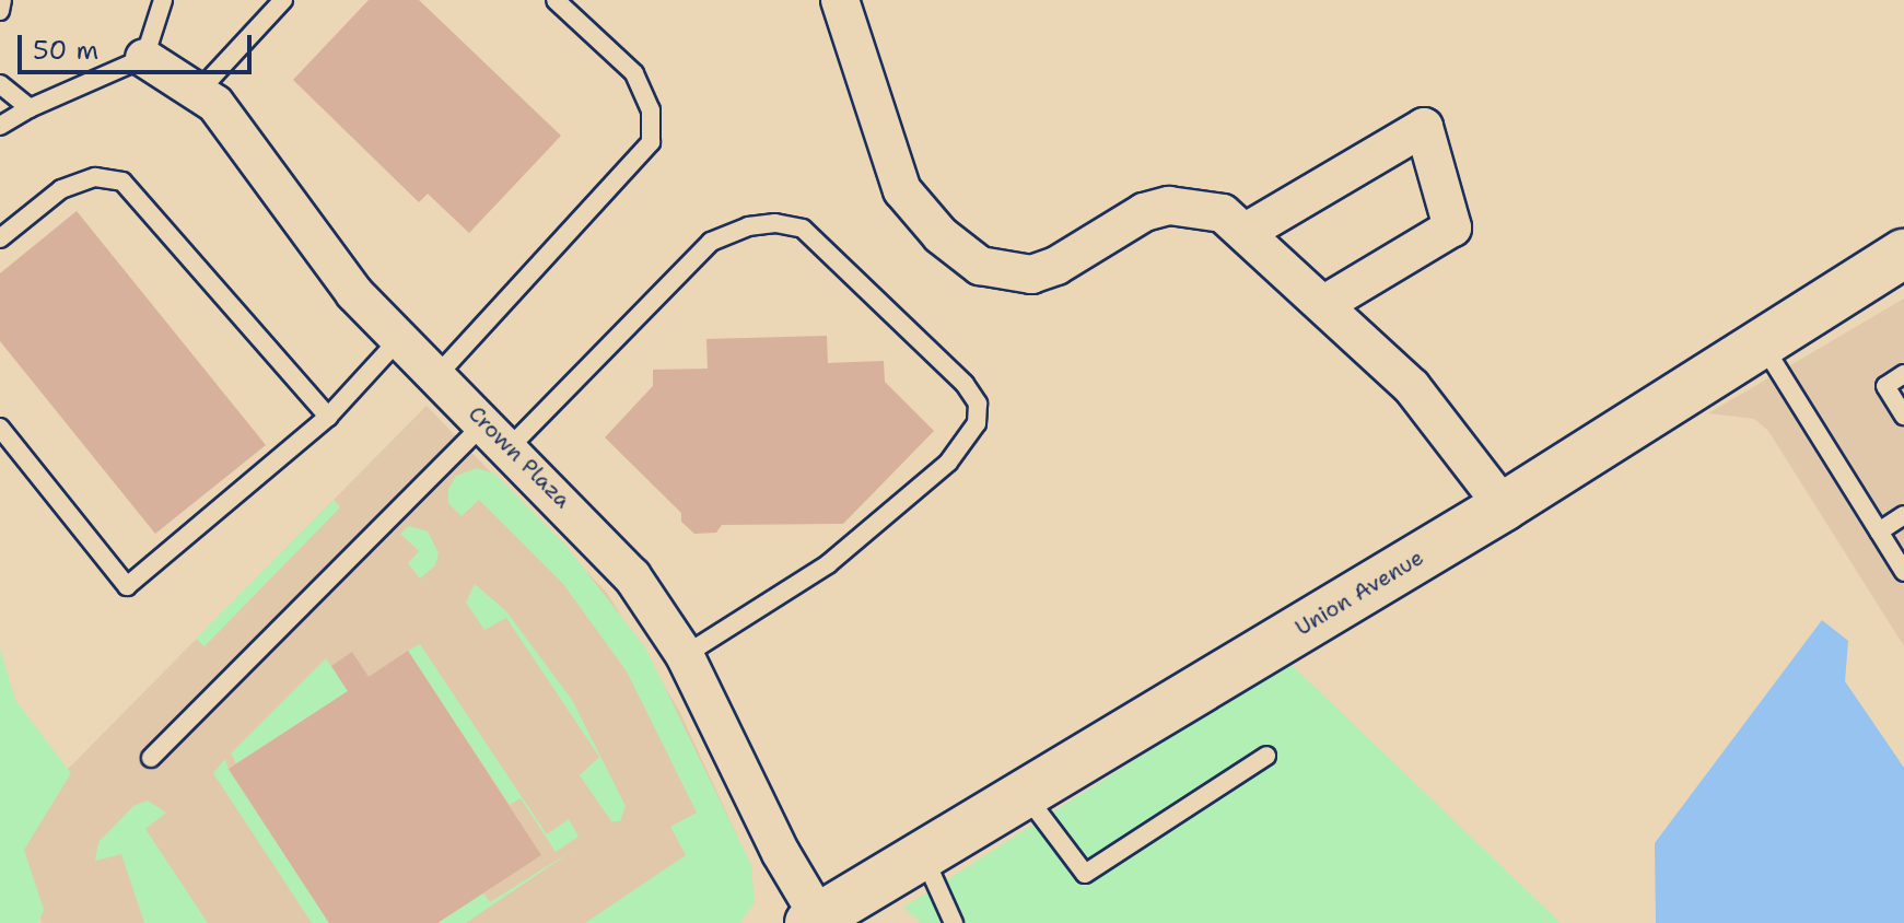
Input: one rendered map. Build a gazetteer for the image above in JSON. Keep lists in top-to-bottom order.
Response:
{
  "streets": {
    "street": ["Crown Plaza", "Union Avenue"]
  },
  "crossings": [
    ["Crown Plaza", "Union Avenue"]
  ],
  "scale_bar": "50 m"
}
